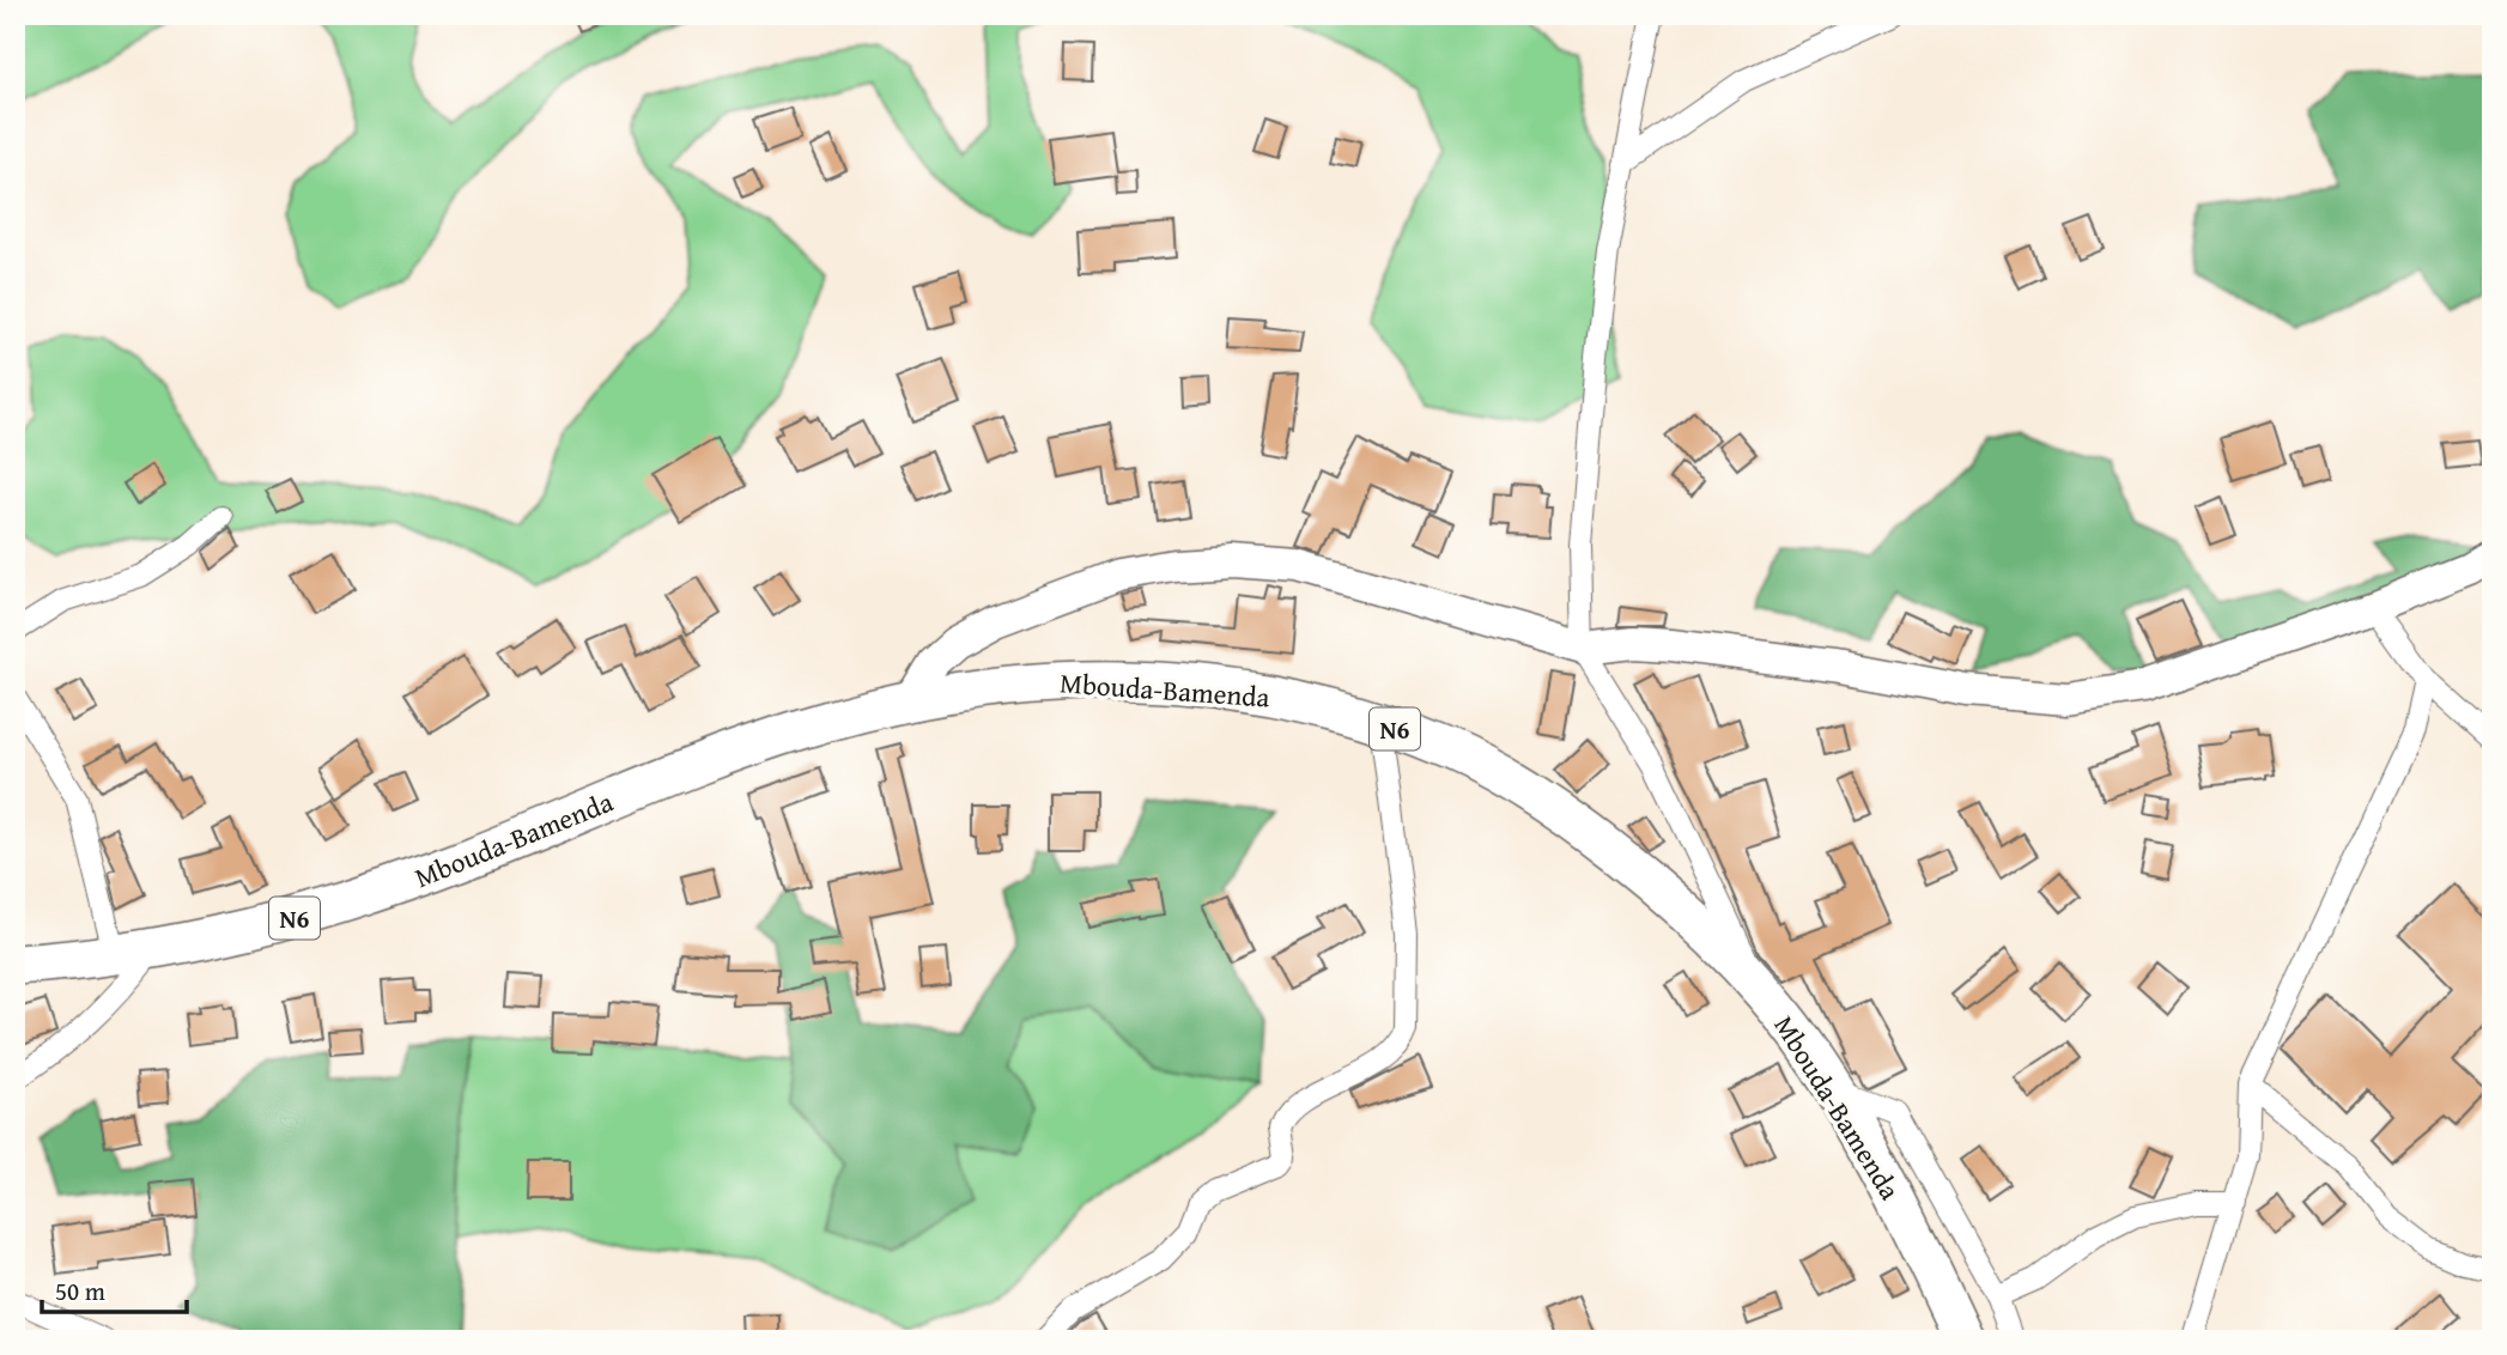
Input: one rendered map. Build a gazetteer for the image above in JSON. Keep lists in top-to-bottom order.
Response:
{
  "streets": {
    "highway": ["Mbouda-Bamenda", "N6"]
  },
  "scale_bar": "50 m"
}
